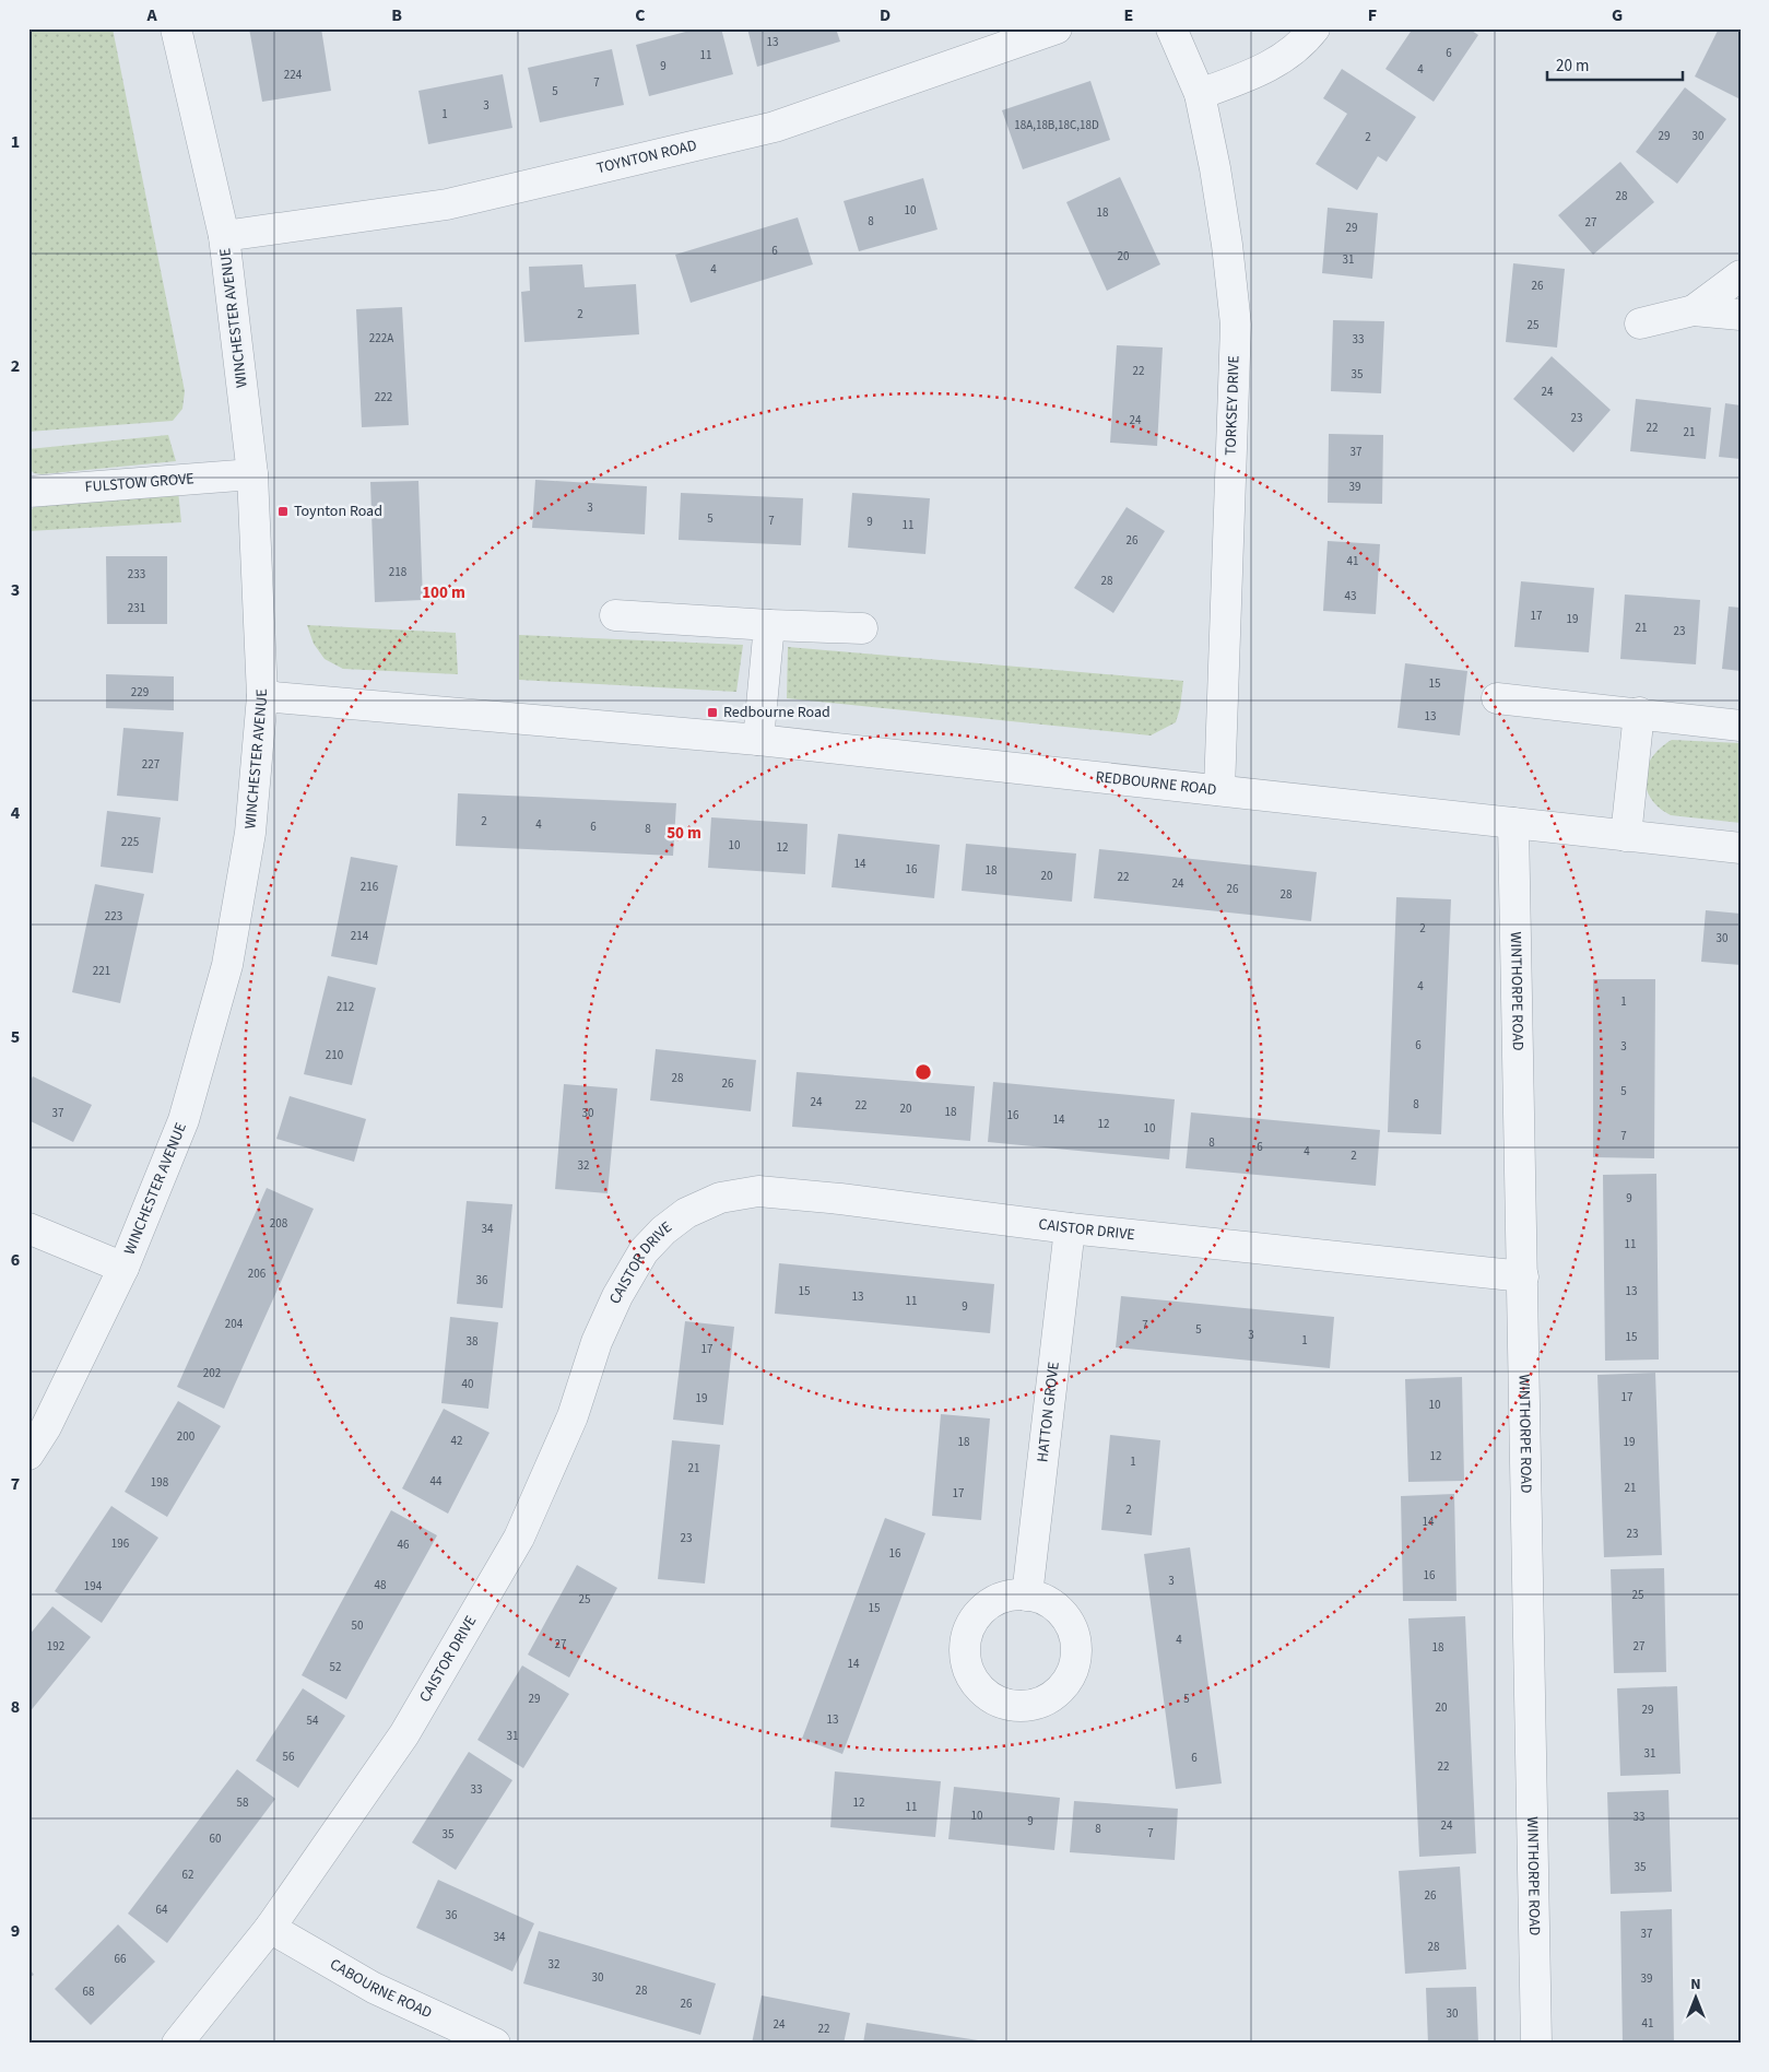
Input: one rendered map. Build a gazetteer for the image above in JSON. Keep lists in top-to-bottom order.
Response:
{
  "streets": {
    "street": [
      "TOYNTON ROAD",
      "WINCHESTER AVENUE",
      "TORKSEY DRIVE",
      "FULSTOW GROVE",
      "REDBOURNE ROAD",
      "WINTHORPE ROAD",
      "CAISTOR DRIVE",
      "HATTON GROVE",
      "CABOURNE ROAD"
    ]
  },
  "crossings": [
    ["TOYNTON ROAD", "WINCHESTER AVENUE"],
    ["WINCHESTER AVENUE", "FULSTOW GROVE"],
    ["WINCHESTER AVENUE", "REDBOURNE ROAD"],
    ["TORKSEY DRIVE", "REDBOURNE ROAD"],
    ["REDBOURNE ROAD", "WINTHORPE ROAD"],
    ["WINTHORPE ROAD", "CAISTOR DRIVE"],
    ["CAISTOR DRIVE", "HATTON GROVE"],
    ["CAISTOR DRIVE", "CABOURNE ROAD"]
  ],
  "places": {
    "transit": ["Toynton Road", "Redbourne Road"]
  },
  "house_numbers": [
    "13",
    "6",
    "11",
    "9",
    "4",
    "224",
    "7",
    "5",
    "3",
    "1",
    "18A,18B,18C,18D",
    "29",
    "30",
    "2",
    "28",
    "10",
    "18",
    "8",
    "27",
    "29",
    "6",
    "20",
    "31",
    "4",
    "26",
    "2",
    "25",
    "222A",
    "33",
    "22",
    "35",
    "24",
    "222",
    "23",
    "24",
    "22",
    "21",
    "37",
    "39",
    "3",
    "5",
    "7",
    "9",
    "11",
    "26",
    "41",
    "218",
    "233",
    "28",
    "43",
    "231",
    "17",
    "19",
    "21",
    "23",
    "15",
    "229",
    "13",
    "227",
    "2",
    "4",
    "6",
    "8",
    "225",
    "10",
    "12",
    "14",
    "16",
    "18",
    "20",
    "22",
    "24",
    "216",
    "26",
    "28",
    "223",
    "2",
    "214",
    "30",
    "221",
    "4",
    "1",
    "212",
    "6",
    "3",
    "210",
    "28",
    "26",
    "5",
    "24",
    "8",
    "22",
    "20",
    "18",
    "37",
    "30",
    "16",
    "14",
    "12",
    "10",
    "7",
    "8",
    "6",
    "4",
    "2",
    "32",
    "9",
    "208",
    "34",
    "11",
    "206",
    "36",
    "15",
    "13",
    "13",
    "11",
    "9",
    "204",
    "7",
    "5",
    "3",
    "15",
    "1",
    "38",
    "17",
    "202",
    "40",
    "17",
    "19",
    "10",
    "200",
    "42",
    "18",
    "19",
    "12",
    "1",
    "21",
    "44",
    "198",
    "21",
    "17",
    "2",
    "14",
    "23",
    "23",
    "196",
    "46",
    "16",
    "16",
    "3",
    "48",
    "194",
    "25",
    "25",
    "15",
    "50",
    "4",
    "27",
    "192",
    "27",
    "18",
    "14",
    "52",
    "29",
    "5",
    "20",
    "29",
    "13",
    "54",
    "31",
    "31",
    "56",
    "6",
    "22",
    "33",
    "58",
    "12",
    "11",
    "10",
    "33",
    "9",
    "24",
    "8",
    "7",
    "35",
    "60",
    "35",
    "62",
    "26",
    "64",
    "36",
    "37",
    "34",
    "28",
    "66",
    "32",
    "30",
    "39",
    "28",
    "68",
    "26",
    "30",
    "41",
    "24",
    "22"
  ],
  "scale_bar": "20 m",
  "north": "top",
  "grid": {
    "columns": [
      "A",
      "B",
      "C",
      "D",
      "E",
      "F",
      "G"
    ],
    "rows": [
      "1",
      "2",
      "3",
      "4",
      "5",
      "6",
      "7",
      "8",
      "9"
    ]
  },
  "rings": ["100 m", "50 m"]
}
